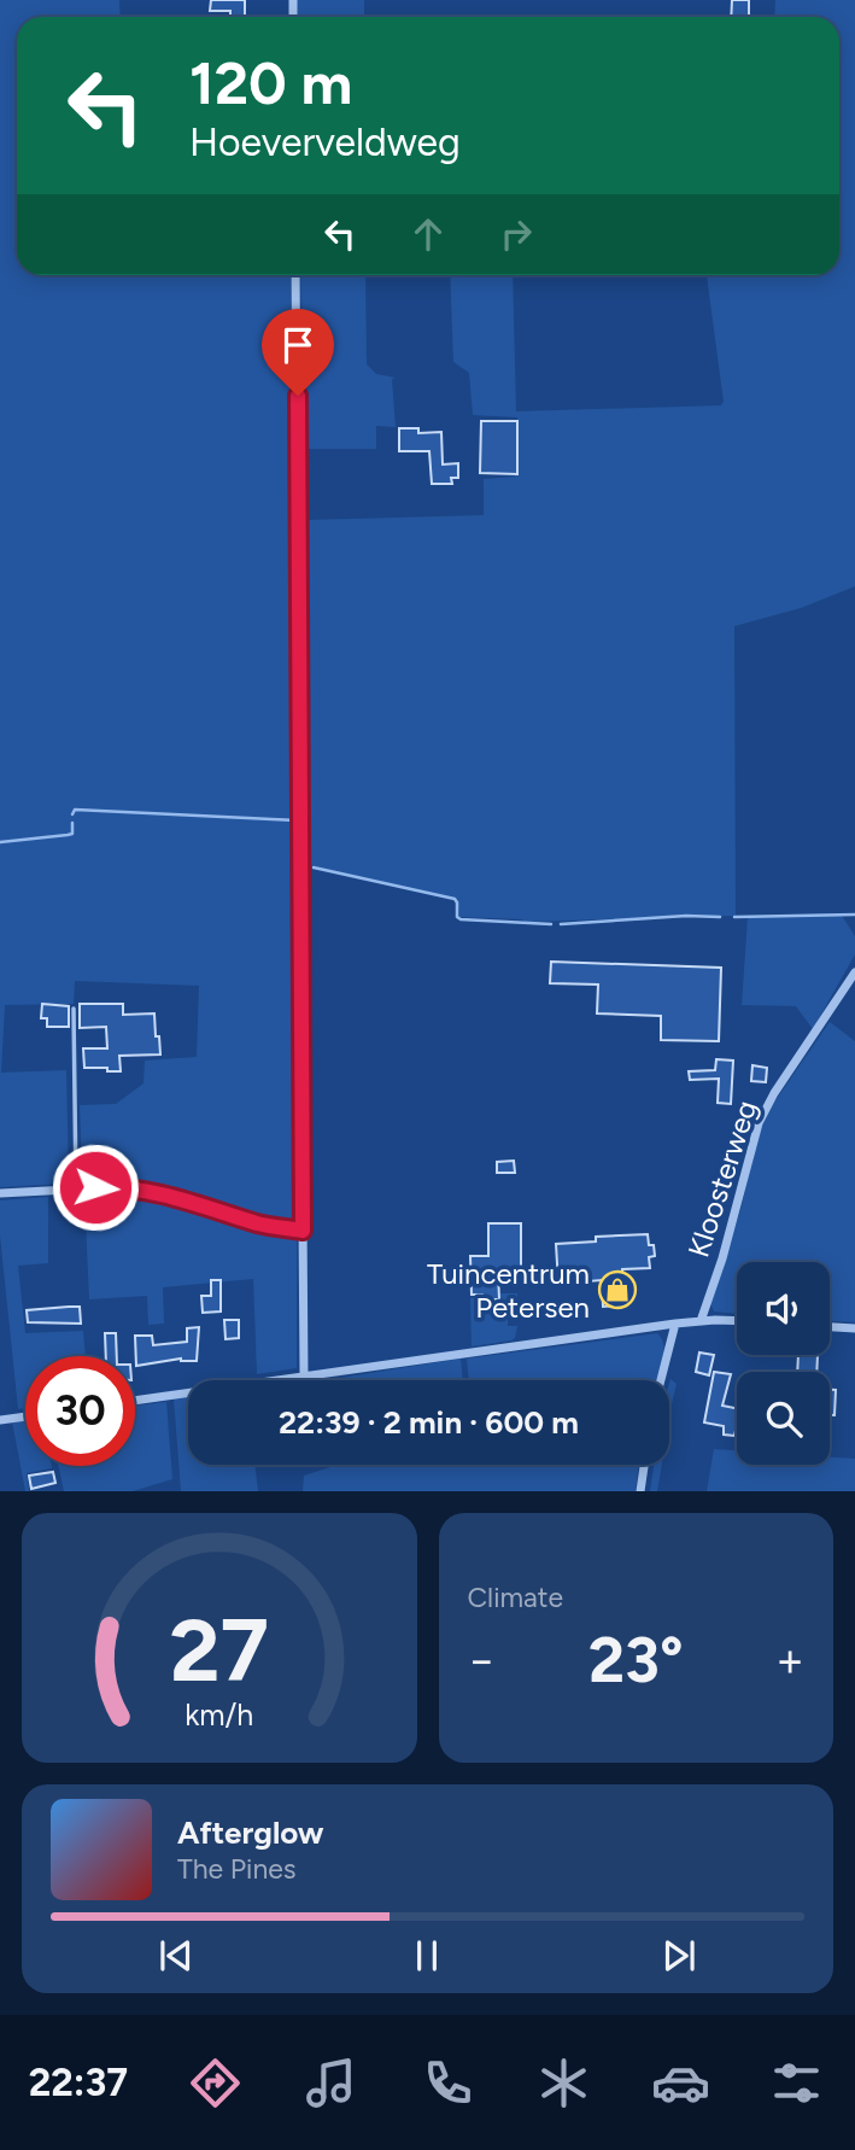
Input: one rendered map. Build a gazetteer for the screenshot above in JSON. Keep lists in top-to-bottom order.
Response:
{
  "streets": {
    "street": ["Kloosterweg"]
  },
  "places": {
    "shop": ["Tuincentrum Petersen"]
  },
  "page": {
    "turn": ["120 m", "Hoeverveldweg"],
    "limit": "30",
    "trip": "22:39 · 2 min · 600 m",
    "tile": "Climate",
    "heat": ["−", "23°", "+"],
    "song": ["Afterglow", "The Pines"],
    "tabs": "22:37",
    "gauge": ["27", "km/h"]
  }
}
